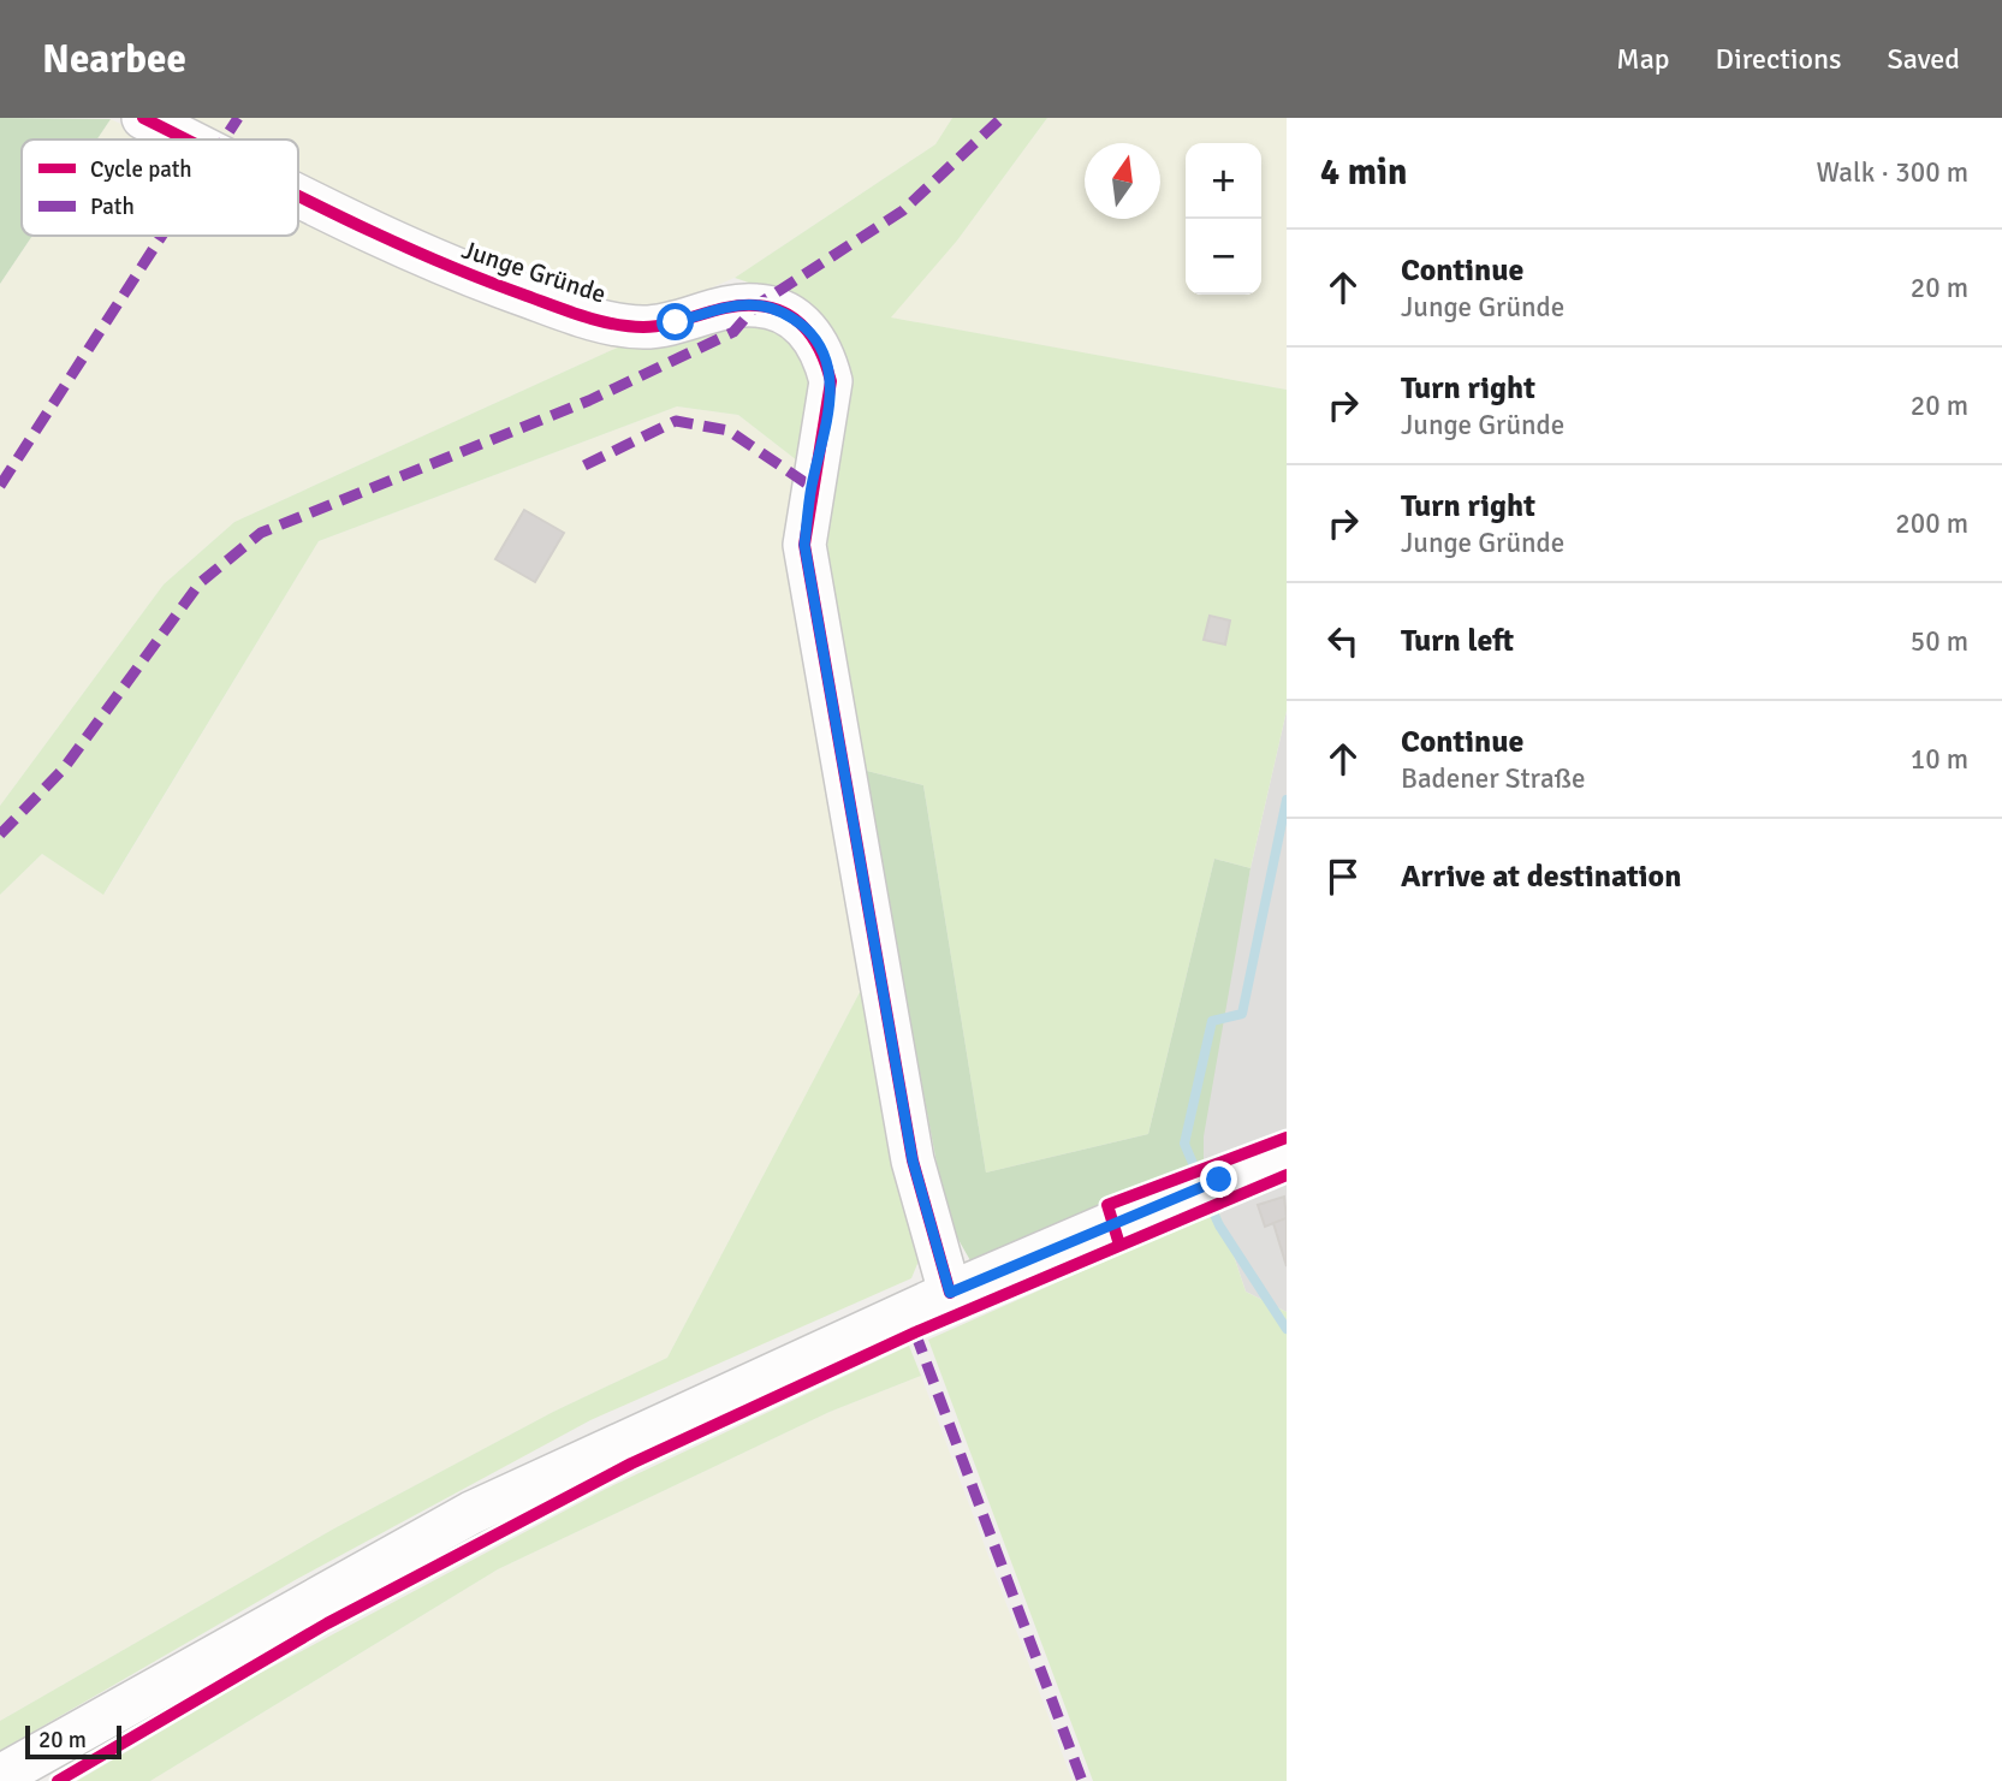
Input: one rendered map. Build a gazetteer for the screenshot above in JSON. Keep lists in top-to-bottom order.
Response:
{
  "streets": {
    "street": ["Junge Gründe"]
  },
  "legend": ["Cycle path", "Path"],
  "scale_bar": "20 m",
  "north": "top",
  "page": {
    "header": "Nearbee",
    "nav": ["Map", "Directions", "Saved"],
    "heading": ["4 min", "Walk · 300 m"],
    "map_buttons": ["+", "−"],
    "list": [
      ["Continue", "Junge Gründe", "20 m"],
      ["Turn right", "Junge Gründe", "20 m"],
      ["Turn right", "Junge Gründe", "200 m"],
      ["Turn left", "50 m"],
      ["Continue", "Badener Straße", "10 m"],
      "Arrive at destination"
    ],
    "scale": "20 m"
  }
}
